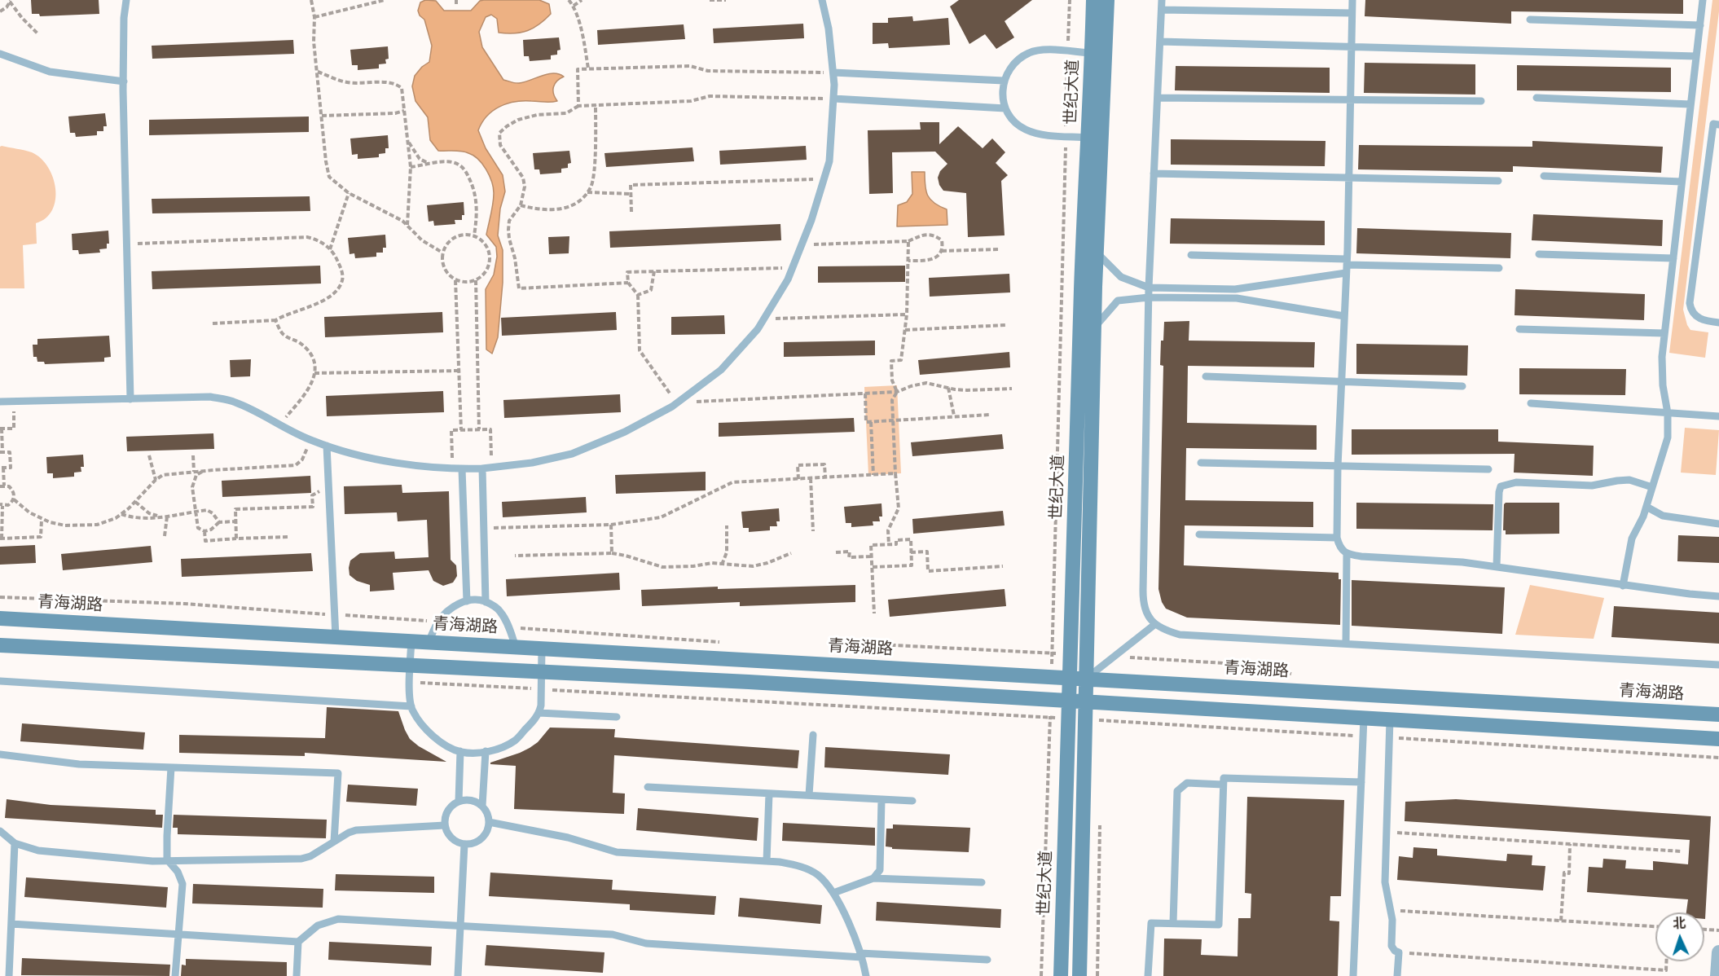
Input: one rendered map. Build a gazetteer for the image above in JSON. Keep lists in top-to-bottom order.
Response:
{
  "streets": {
    "main road": ["世纪大道", "青海湖路"]
  },
  "crossings": [
    ["世纪大道", "青海湖路"]
  ],
  "north": "top"
}
